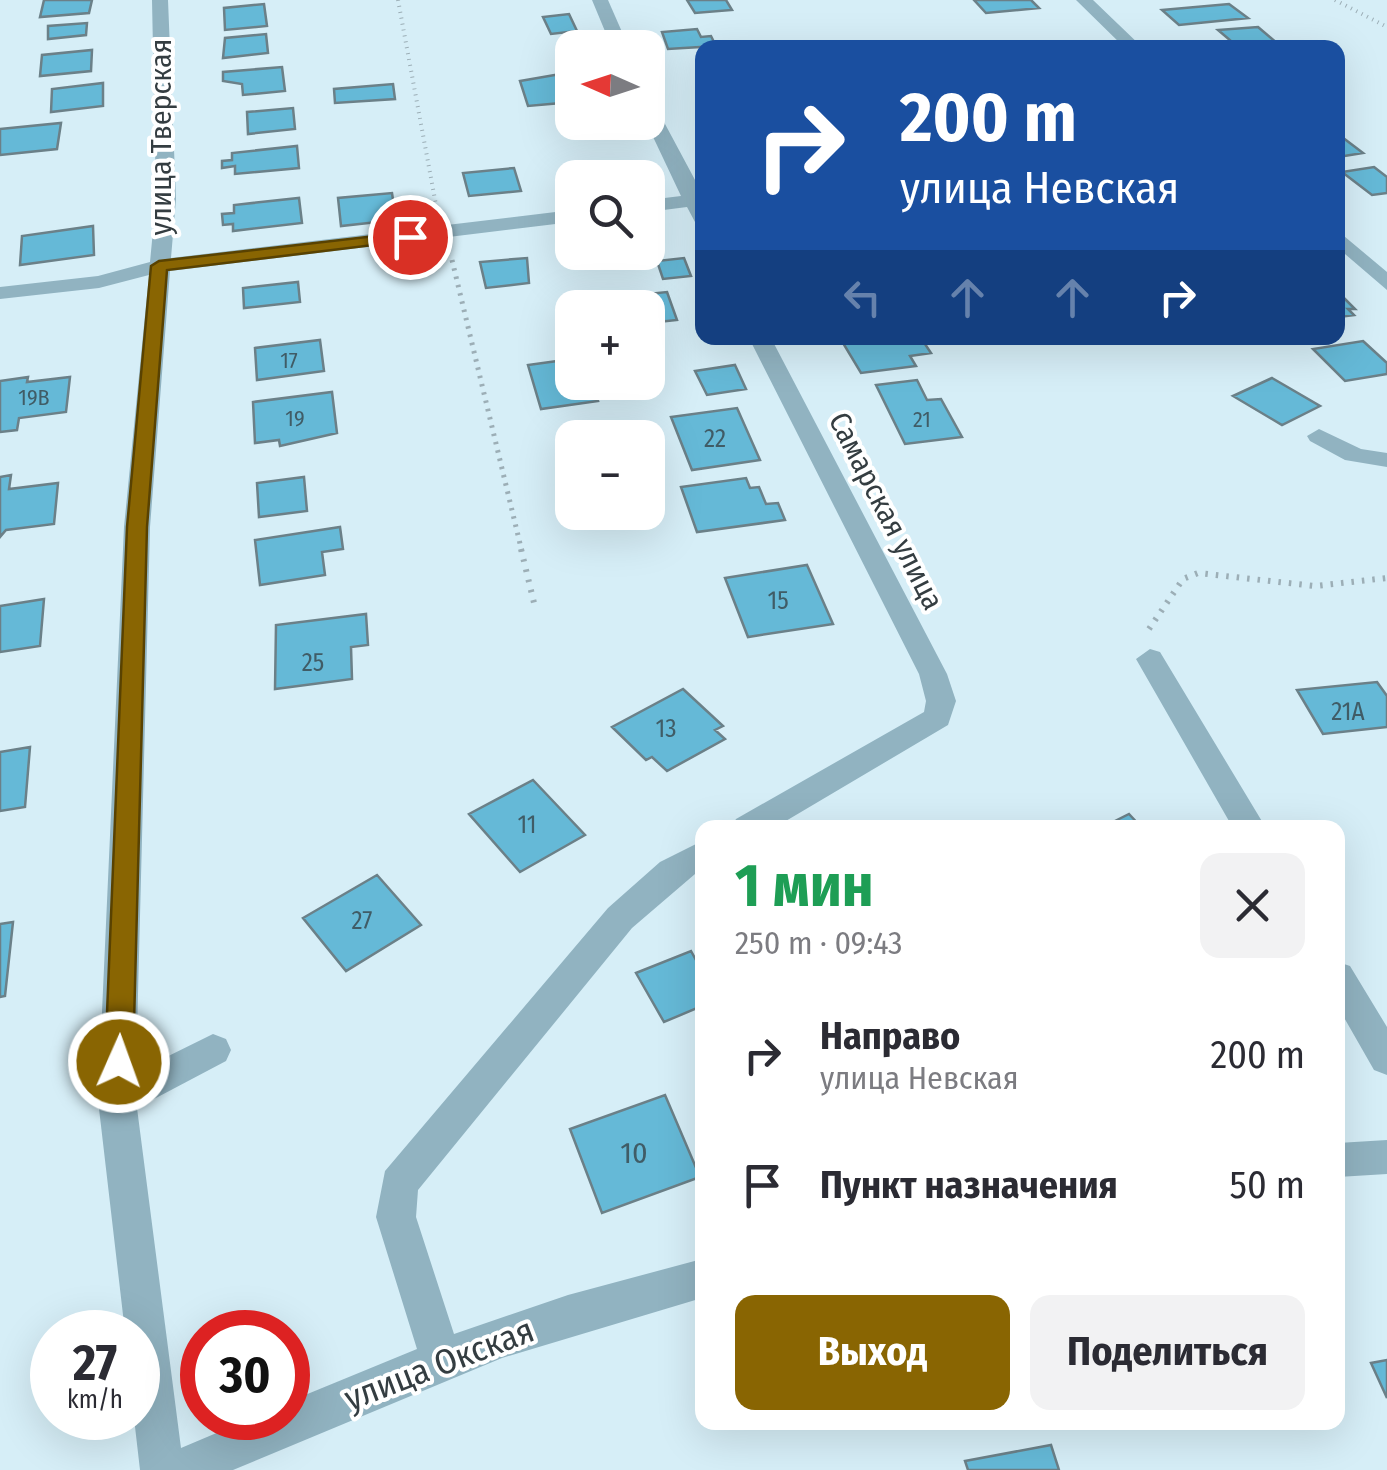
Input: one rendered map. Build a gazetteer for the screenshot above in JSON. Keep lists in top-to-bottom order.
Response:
{
  "streets": {
    "street": ["улица Тверская", "Самарская улица", "улица Окская"]
  },
  "house_numbers": [
    "17",
    "19В",
    "19",
    "21",
    "22",
    "15",
    "25",
    "21А",
    "13",
    "11",
    "27",
    "10"
  ],
  "north": "left",
  "page": {
    "map_buttons": ["+", "−"],
    "turn": ["200 m", "улица Невская"],
    "heading": ["1 мин", "250 m · 09:43"],
    "list": [
      {
        "name": "Направо",
        "note": "улица Невская",
        "value": "200 m"
      },
      {
        "name": "Пункт назначения",
        "value": "50 m"
      }
    ],
    "buttons": ["Выход", "Поделиться"],
    "speed": "27 km/h",
    "limit": "30"
  }
}
